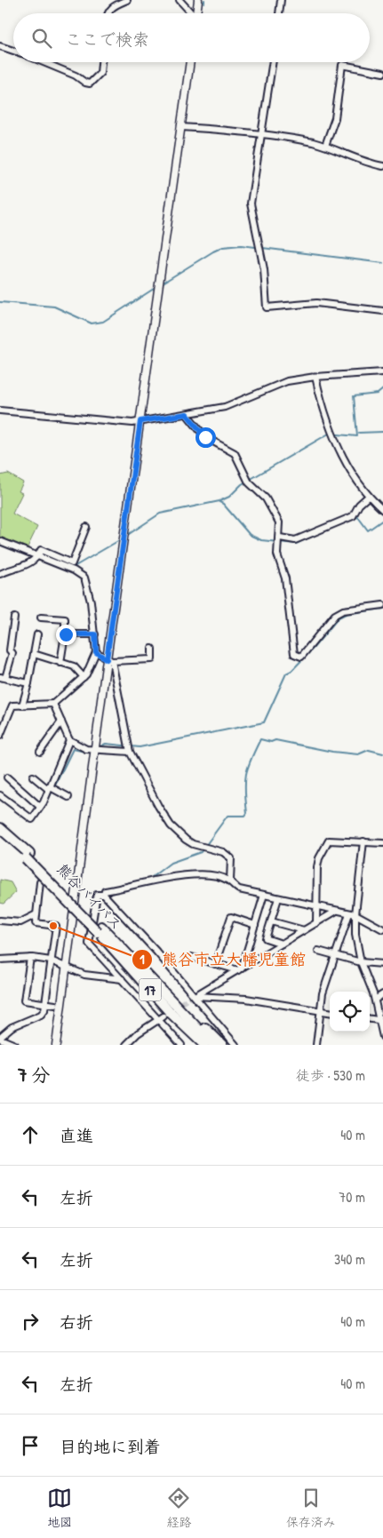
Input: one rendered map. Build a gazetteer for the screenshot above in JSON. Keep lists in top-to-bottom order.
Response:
{
  "streets": {
    "highway": ["熊谷バイパス", "17"]
  },
  "crossings": [
    ["熊谷バイパス", "17"]
  ],
  "places": ["熊谷市立大幡児童館"],
  "page": {
    "search": "ここで検索",
    "heading": ["7 分", "徒歩 · 530 m"],
    "list": [
      ["直進", "40 m"],
      ["左折", "70 m"],
      ["左折", "340 m"],
      ["右折", "40 m"],
      ["左折", "40 m"],
      "目的地に到着"
    ],
    "nav": ["地図", "経路", "保存済み"]
  }
}
